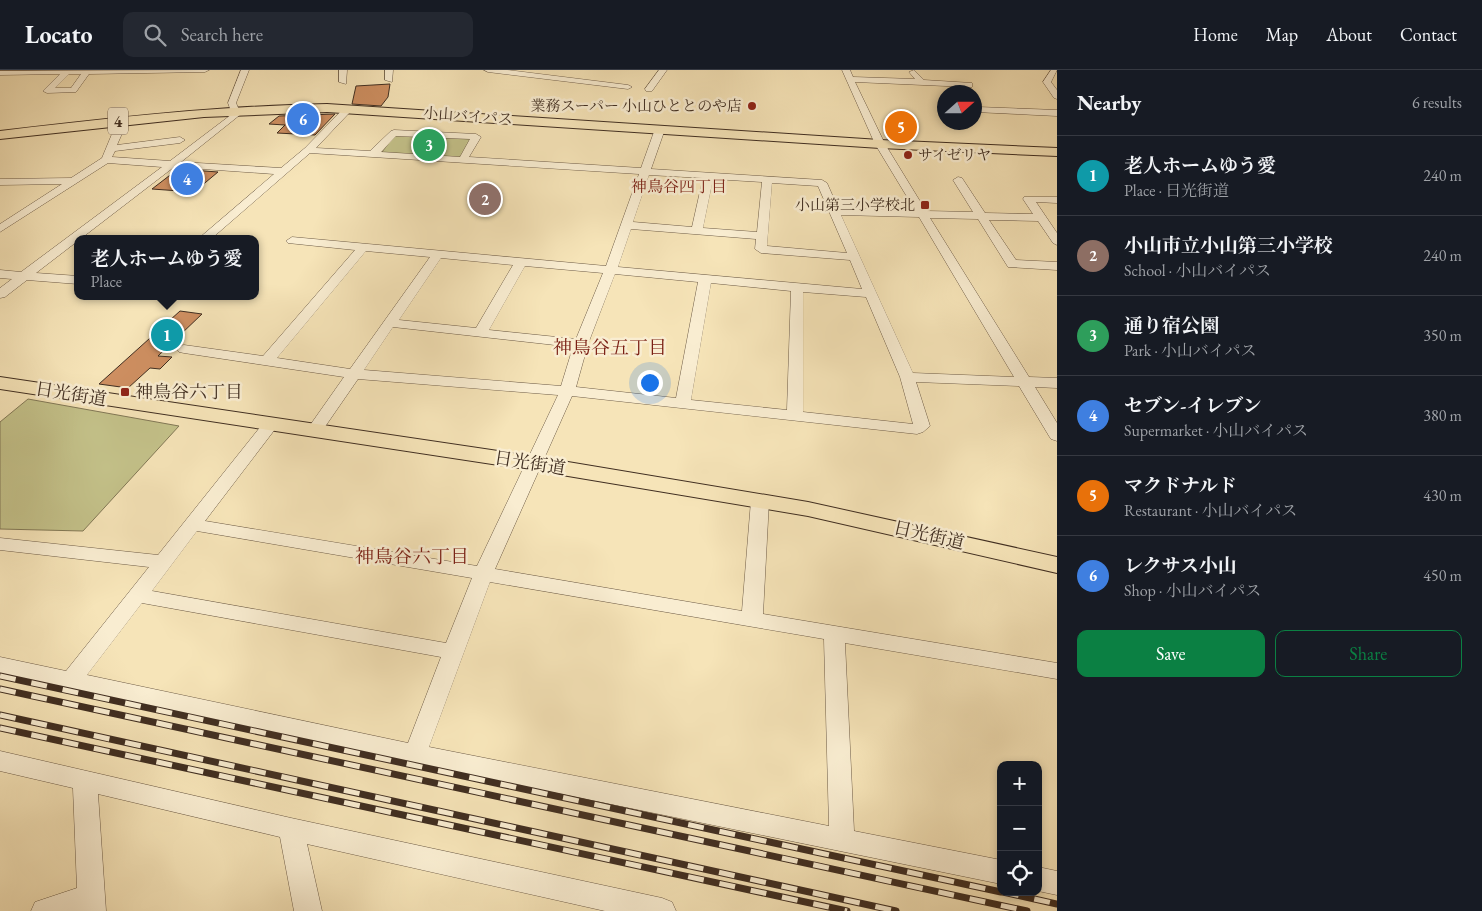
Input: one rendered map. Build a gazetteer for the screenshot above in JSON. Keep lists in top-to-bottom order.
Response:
{
  "streets": {
    "highway": ["小山バイパス", "4"],
    "main road": ["日光街道"]
  },
  "districts": ["神鳥谷四丁目", "神鳥谷五丁目", "神鳥谷六丁目"],
  "places": {
    "other": ["業務スーパー 小山ひととのや店", "サイゼリヤ"],
    "transit": ["小山第三小学校北", "神鳥谷六丁目"]
  },
  "north": "right",
  "page": {
    "header": "Locato",
    "search": "Search here",
    "nav": [
      "Home",
      "Map",
      "About",
      "Contact"
    ],
    "heading": ["Nearby", "6 results"],
    "pins": [
      "6",
      "5",
      "3",
      "4",
      "2",
      "1"
    ],
    "list": [
      {
        "mark": "1",
        "name": "老人ホームゆう愛",
        "note": "Place · 日光街道",
        "value": "240 m"
      },
      {
        "mark": "2",
        "name": "小山市立小山第三小学校",
        "note": "School · 小山バイパス",
        "value": "240 m"
      },
      {
        "mark": "3",
        "name": "通り宿公園",
        "note": "Park · 小山バイパス",
        "value": "350 m"
      },
      {
        "mark": "4",
        "name": "セブン-イレブン",
        "note": "Supermarket · 小山バイパス",
        "value": "380 m"
      },
      {
        "mark": "5",
        "name": "マクドナルド",
        "note": "Restaurant · 小山バイパス",
        "value": "430 m"
      },
      {
        "mark": "6",
        "name": "レクサス小山",
        "note": "Shop · 小山バイパス",
        "value": "450 m"
      }
    ],
    "popup": ["老人ホームゆう愛", "Place"],
    "buttons": ["Save", "Share"],
    "map_buttons": ["+", "−"]
  }
}
